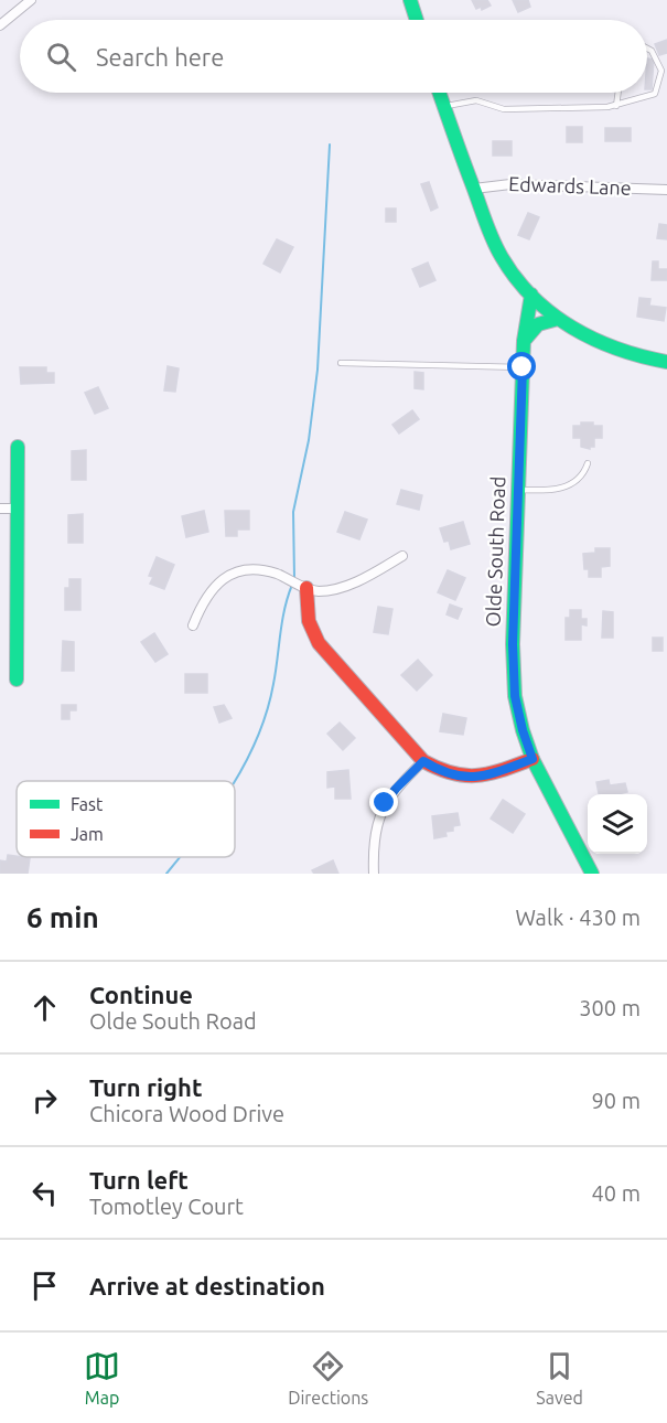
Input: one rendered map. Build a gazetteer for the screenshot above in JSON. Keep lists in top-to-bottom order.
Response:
{
  "streets": {
    "street": ["Edwards Lane", "Olde South Road"]
  },
  "legend": ["Fast", "Jam"],
  "page": {
    "search": "Search here",
    "heading": ["6 min", "Walk · 430 m"],
    "list": [
      ["Continue", "Olde South Road", "300 m"],
      ["Turn right", "Chicora Wood Drive", "90 m"],
      ["Turn left", "Tomotley Court", "40 m"],
      "Arrive at destination"
    ],
    "nav": ["Map", "Directions", "Saved"]
  }
}
